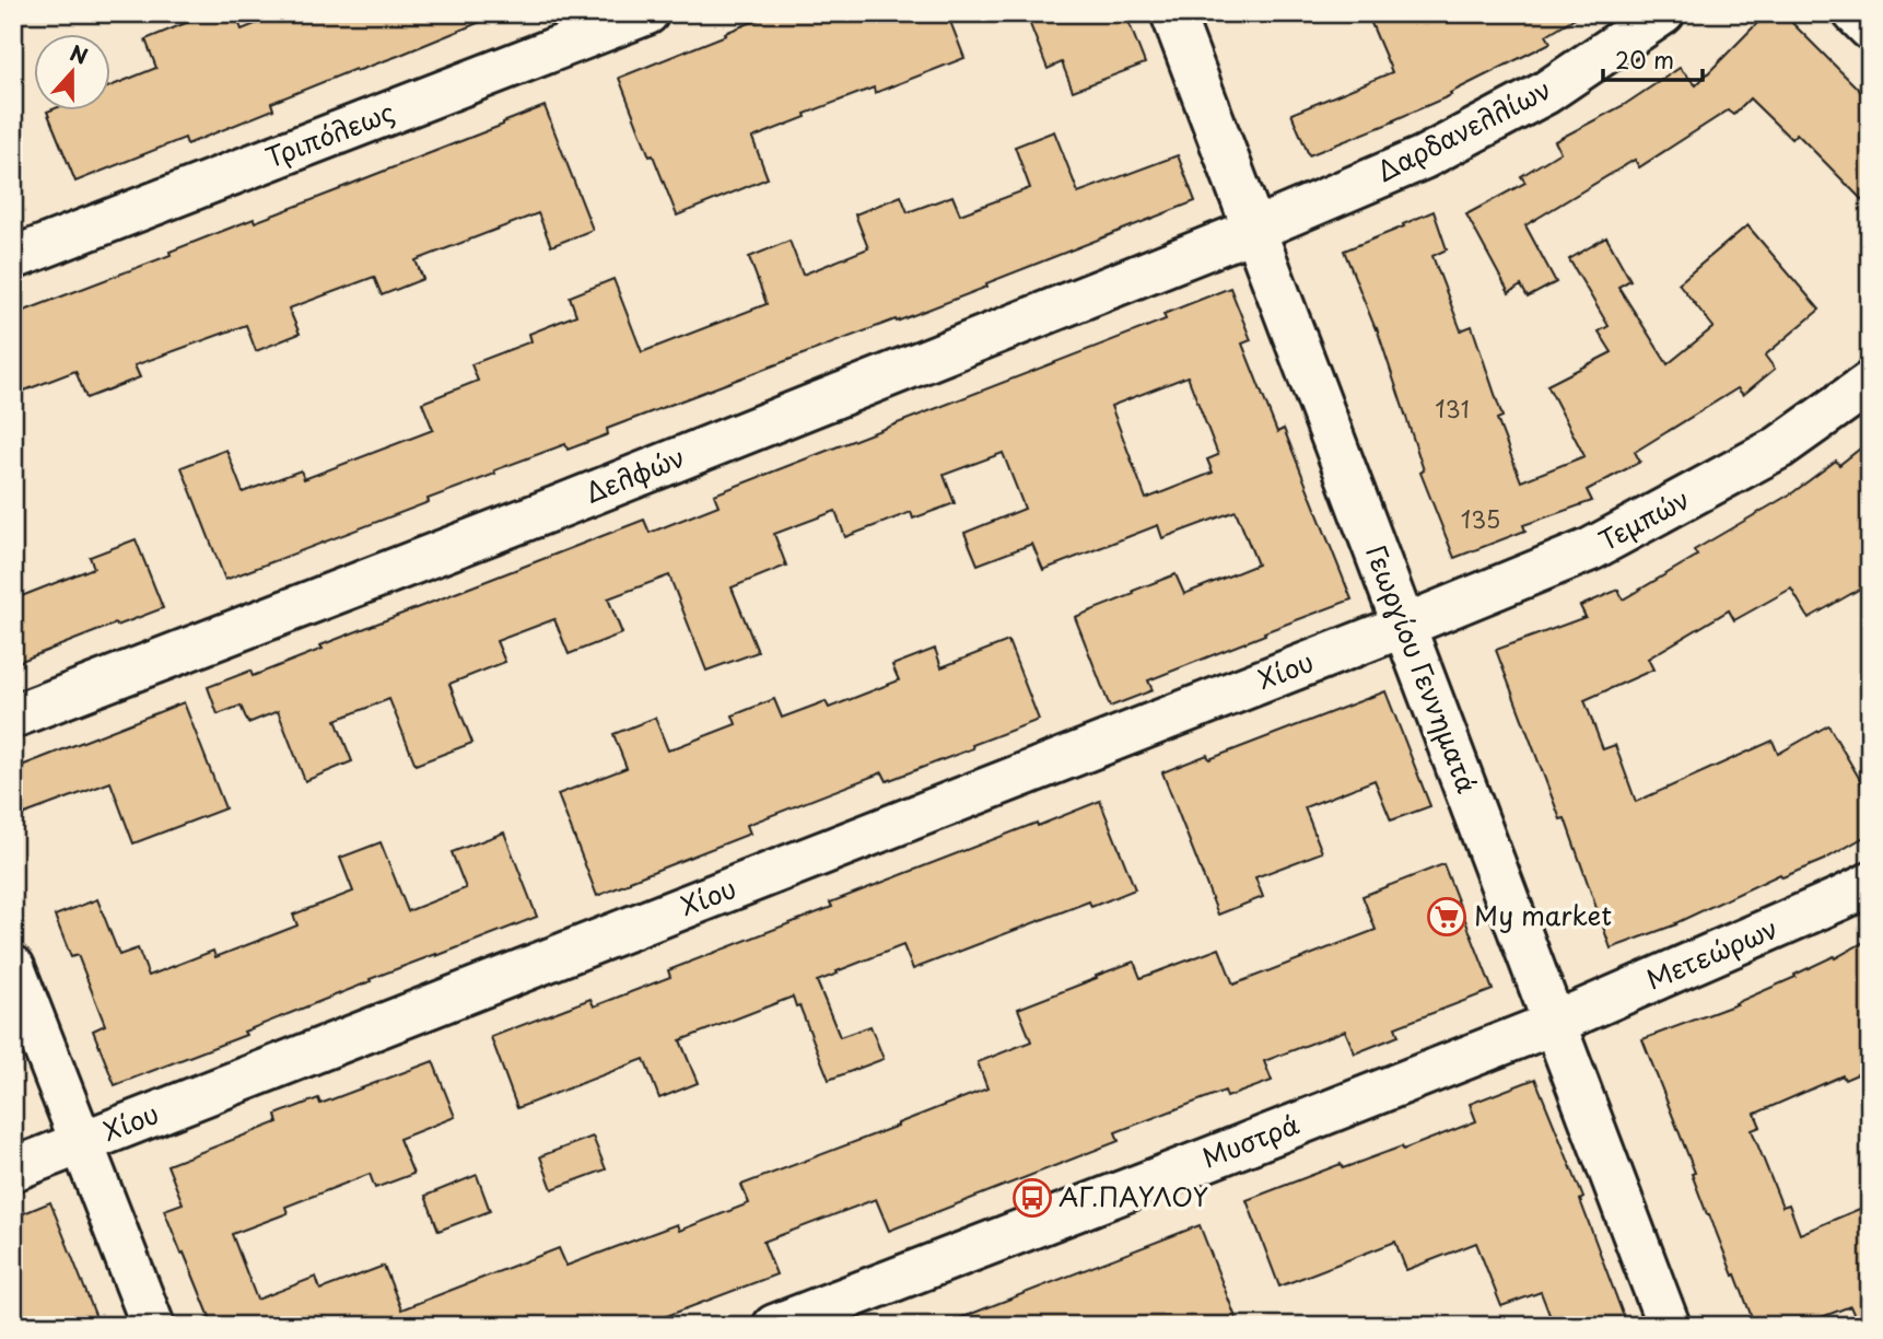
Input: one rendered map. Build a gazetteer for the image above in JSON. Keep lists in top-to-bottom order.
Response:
{
  "streets": {
    "street": [
      "Δαρδανελλίων",
      "Τριπόλεως",
      "Δελφών",
      "Τεμπών",
      "Γεωργίου Γεννηματά",
      "Χίου",
      "Μετεώρων",
      "Μυστρά"
    ]
  },
  "crossings": [
    ["Δαρδανελλίων", "Δελφών"],
    ["Δαρδανελλίων", "Γεωργίου Γεννηματά"],
    ["Δελφών", "Γεωργίου Γεννηματά"],
    ["Τεμπών", "Γεωργίου Γεννηματά"],
    ["Τεμπών", "Χίου"],
    ["Γεωργίου Γεννηματά", "Χίου"],
    ["Γεωργίου Γεννηματά", "Μετεώρων"],
    ["Γεωργίου Γεννηματά", "Μυστρά"],
    ["Μετεώρων", "Μυστρά"]
  ],
  "places": {
    "supermarket": ["My market"],
    "bus stop": ["ΑΓ.ΠΑΥΛΟΥ"]
  },
  "house_numbers": ["131", "135"],
  "scale_bar": "20 m",
  "north": "top"
}
